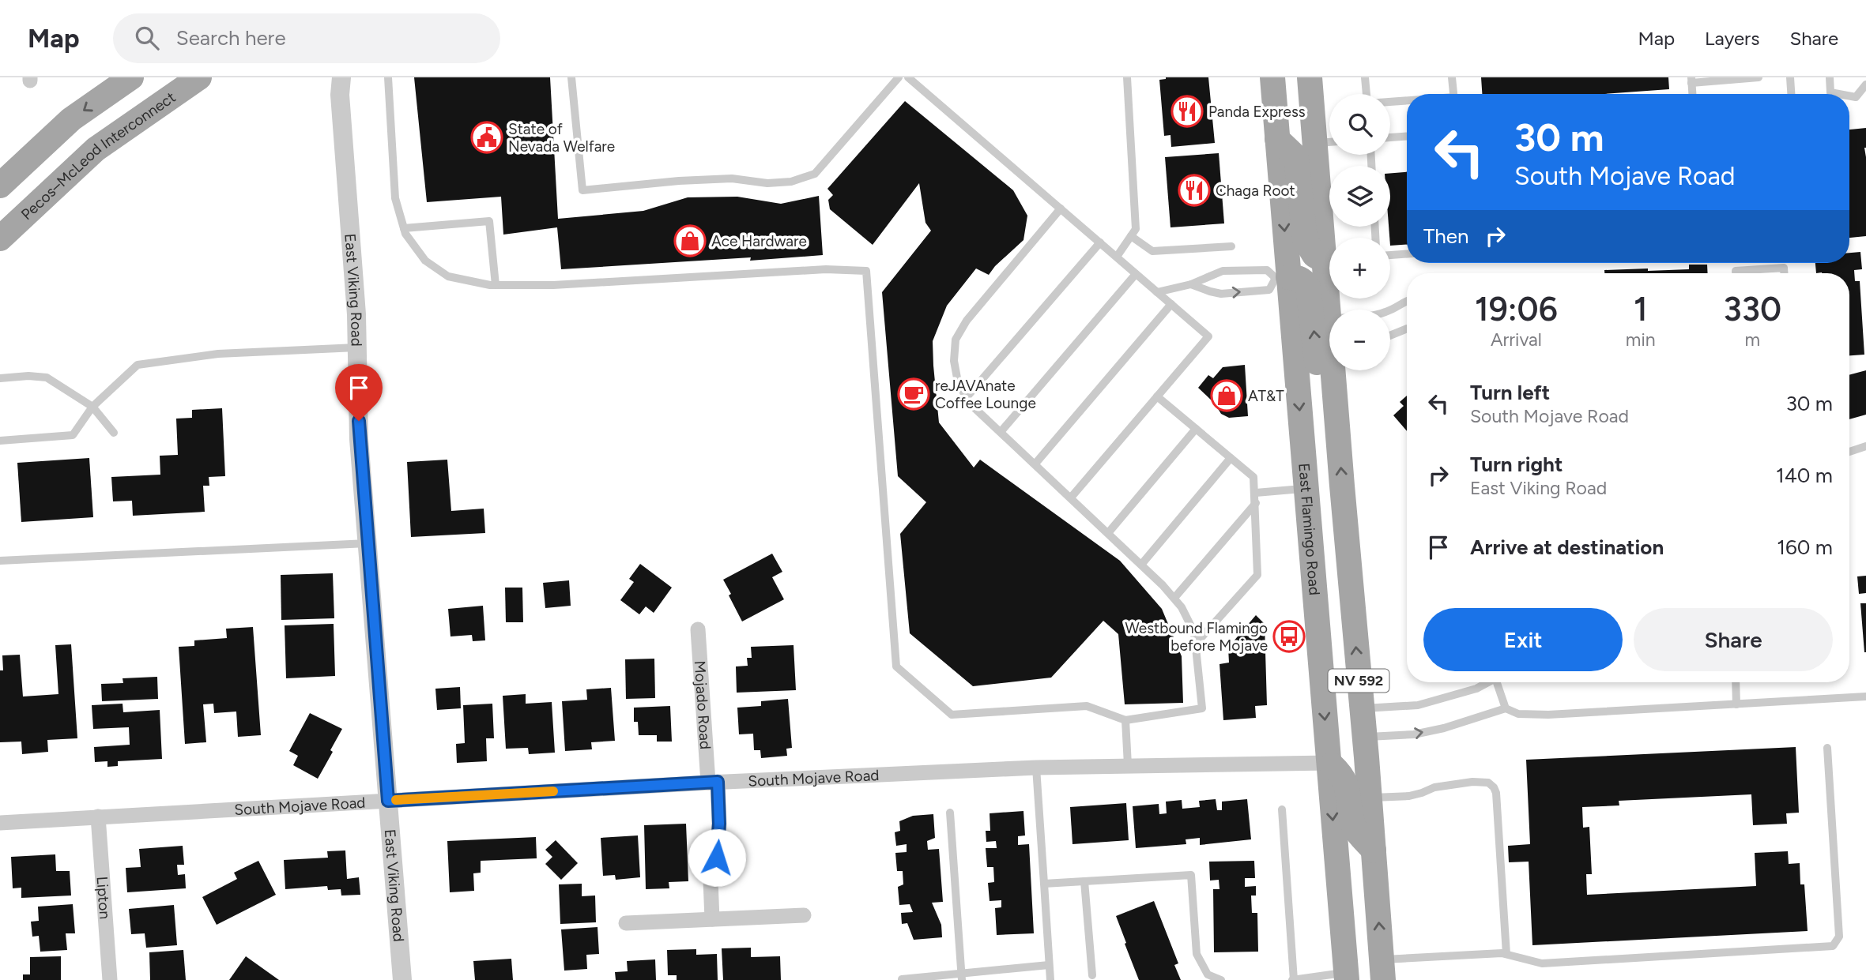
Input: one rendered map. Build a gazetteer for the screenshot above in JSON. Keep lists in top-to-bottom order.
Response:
{
  "streets": {
    "main road": ["Pecos–McLeod Interconnect", "East Flamingo Road", "NV 592"],
    "street": [
      "East Viking Road",
      "Mojado Road",
      "South Mojave Road",
      "Lipton"
    ]
  },
  "crossings": [
    ["East Viking Road", "South Mojave Road"],
    ["East Flamingo Road", "South Mojave Road"],
    ["Mojado Road", "South Mojave Road"],
    ["South Mojave Road", "Lipton"]
  ],
  "places": {
    "restaurant": ["Panda Express", "Chaga Root"],
    "public building": ["State of Nevada Welfare"],
    "shop": ["Ace Hardware", "AT&T"],
    "cafe": ["reJAVAnate Coffee Lounge"],
    "bus stop": ["Westbound Flamingo before Mojave"]
  },
  "page": {
    "header": "Map",
    "search": "Search here",
    "nav": ["Map", "Layers", "Share"],
    "map_buttons": ["+", "−"],
    "turn": ["30 m", "South Mojave Road"],
    "then": "Then",
    "eta": [
      "19:06",
      "Arrival",
      "1",
      "min",
      "330",
      "m"
    ],
    "list": [
      {
        "name": "Turn left",
        "note": "South Mojave Road",
        "value": "30 m"
      },
      {
        "name": "Turn right",
        "note": "East Viking Road",
        "value": "140 m"
      },
      {
        "name": "Arrive at destination",
        "value": "160 m"
      }
    ],
    "buttons": ["Exit", "Share"]
  }
}
